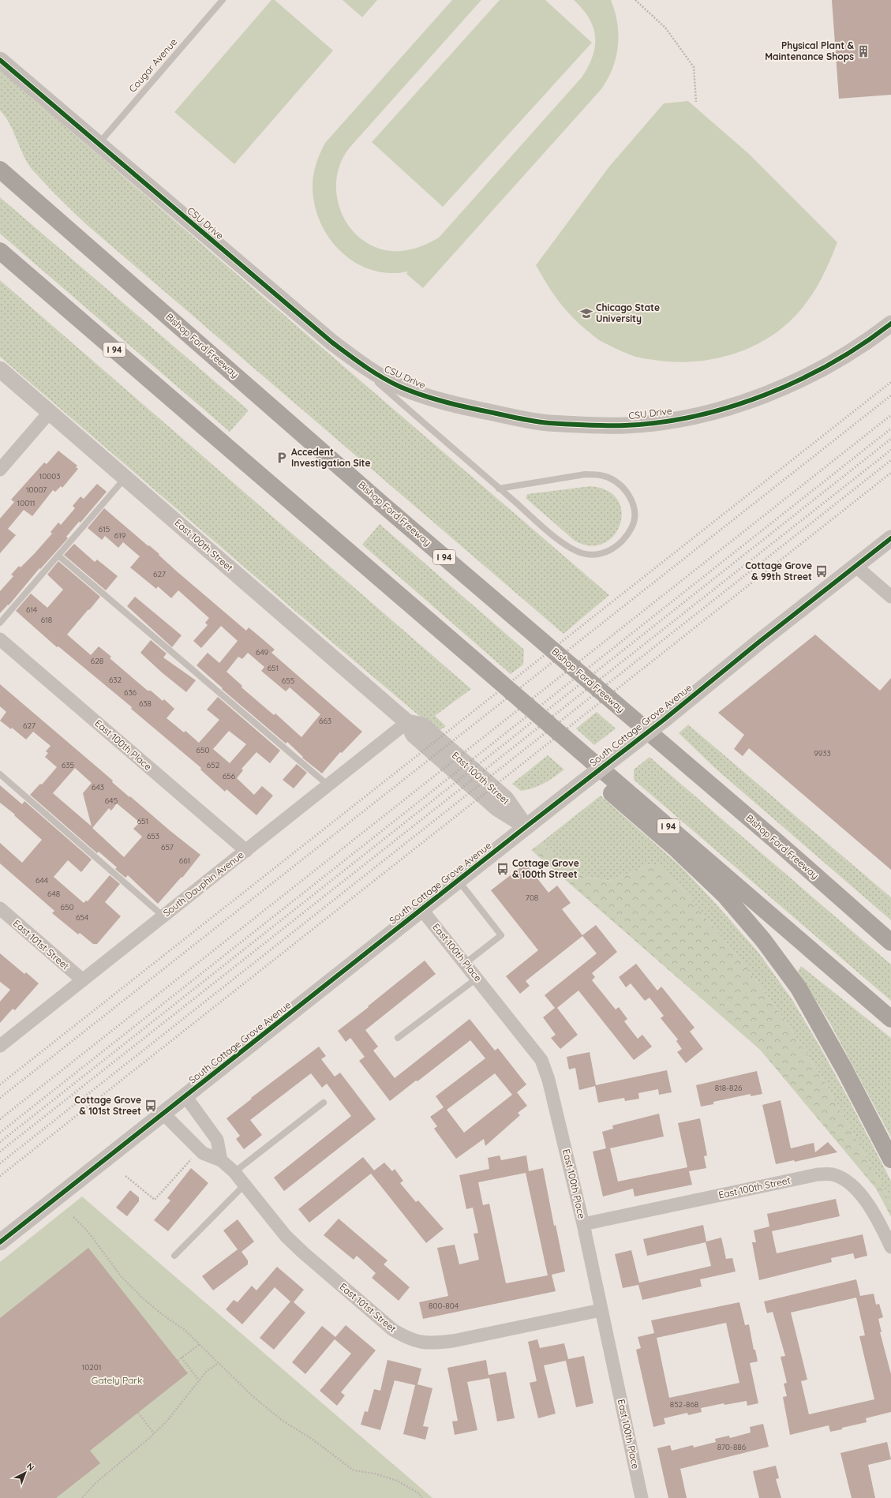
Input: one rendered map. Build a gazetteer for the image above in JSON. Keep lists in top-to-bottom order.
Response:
{
  "streets": {
    "highway": ["Bishop Ford Freeway", "I 94"],
    "street": [
      "CSU Drive",
      "East 100th Street",
      "South Cottage Grove Avenue",
      "East 100th Place",
      "South Dauphin Avenue",
      "East 101st Street"
    ],
    "lane": ["Cougar Avenue"]
  },
  "crossings": [
    ["Cougar Avenue", "CSU Drive"],
    ["East 100th Street", "South Cottage Grove Avenue"],
    ["East 100th Street", "East 100th Place"],
    ["East 100th Street", "South Dauphin Avenue"],
    ["South Cottage Grove Avenue", "East 100th Place"],
    ["South Cottage Grove Avenue", "East 101st Street"],
    ["East 100th Place", "South Dauphin Avenue"],
    ["East 100th Place", "East 101st Street"],
    ["South Dauphin Avenue", "East 101st Street"]
  ],
  "parks": ["Gately Park"],
  "places": {
    "building": ["Physical Plant & Maintenance Shops"],
    "school or university": ["Chicago State University"],
    "parking": ["Accedent Investigation Site"],
    "bus stop": ["Cottage Grove & 99th Street", "Cottage Grove & 100th Street", "Cottage Grove & 101st Street"]
  },
  "house_numbers": [
    "10003",
    "10007",
    "10011",
    "615",
    "619",
    "627",
    "614",
    "618",
    "649",
    "628",
    "651",
    "632",
    "655",
    "636",
    "638",
    "663",
    "627",
    "650",
    "9933",
    "635",
    "652",
    "656",
    "643",
    "645",
    "651",
    "653",
    "657",
    "661",
    "644",
    "648",
    "708",
    "650",
    "654",
    "818-826",
    "800-804",
    "10201",
    "852-868",
    "870-886"
  ],
  "north": "top right"
}
